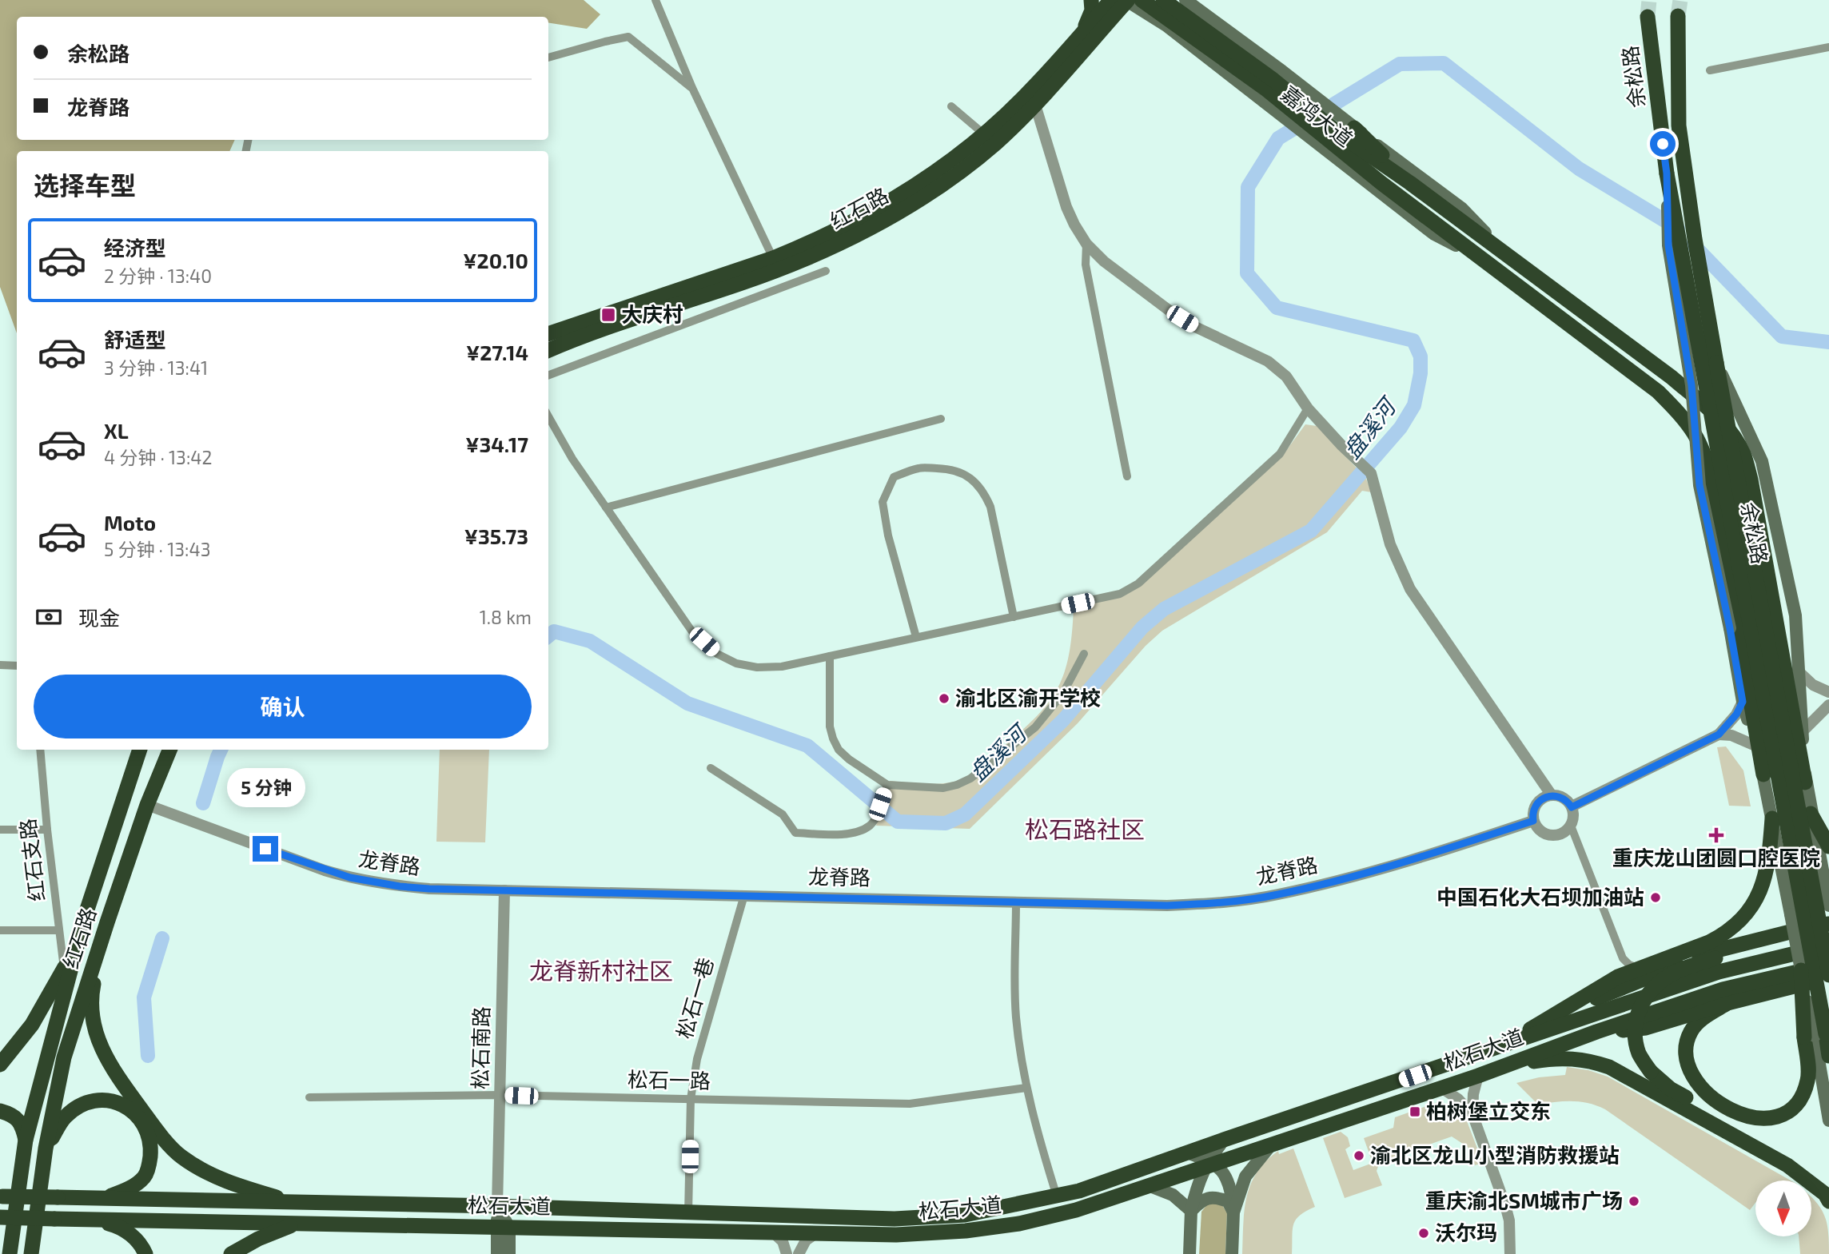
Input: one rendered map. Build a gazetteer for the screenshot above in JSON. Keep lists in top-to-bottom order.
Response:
{
  "streets": {
    "highway": [
      "余松路",
      "嘉鸿大道",
      "红石路",
      "松石大道"
    ],
    "street": [
      "红石支路",
      "龙脊路",
      "松石一巷",
      "松石南路",
      "松石一路"
    ]
  },
  "crossings": [
    ["嘉鸿大道", "红石路"],
    ["红石路", "龙脊路"],
    ["龙脊路", "松石一巷"],
    ["龙脊路", "松石南路"],
    ["松石一巷", "松石大道"],
    ["松石一巷", "松石一路"],
    ["松石南路", "松石大道"],
    ["松石南路", "松石一路"]
  ],
  "districts": ["松石路社区", "龙脊新村社区"],
  "water": ["盘溪河"],
  "places": {
    "transit": ["大庆村", "柏树堡立交东"],
    "other": [
      "渝北区渝开学校",
      "中国石化大石坝加油站",
      "渝北区龙山小型消防救援站",
      "重庆渝北SM城市广场",
      "沃尔玛"
    ],
    "health": ["重庆龙山团圆口腔医院"]
  },
  "north": "bottom",
  "page": {
    "banner": ["余松路", "龙脊路"],
    "heading": "选择车型",
    "list": [
      {
        "name": "经济型",
        "note": "2 分钟 · 13:40",
        "value": "¥20.10"
      },
      {
        "name": "舒适型",
        "note": "3 分钟 · 13:41",
        "value": "¥27.14"
      },
      {
        "name": "XL",
        "note": "4 分钟 · 13:42",
        "value": "¥34.17"
      },
      {
        "name": "Moto",
        "note": "5 分钟 · 13:43",
        "value": "¥35.73"
      }
    ],
    "pay": ["现金", "1.8 km"],
    "buttons": "确认",
    "bubble": "5 分钟"
  }
}
